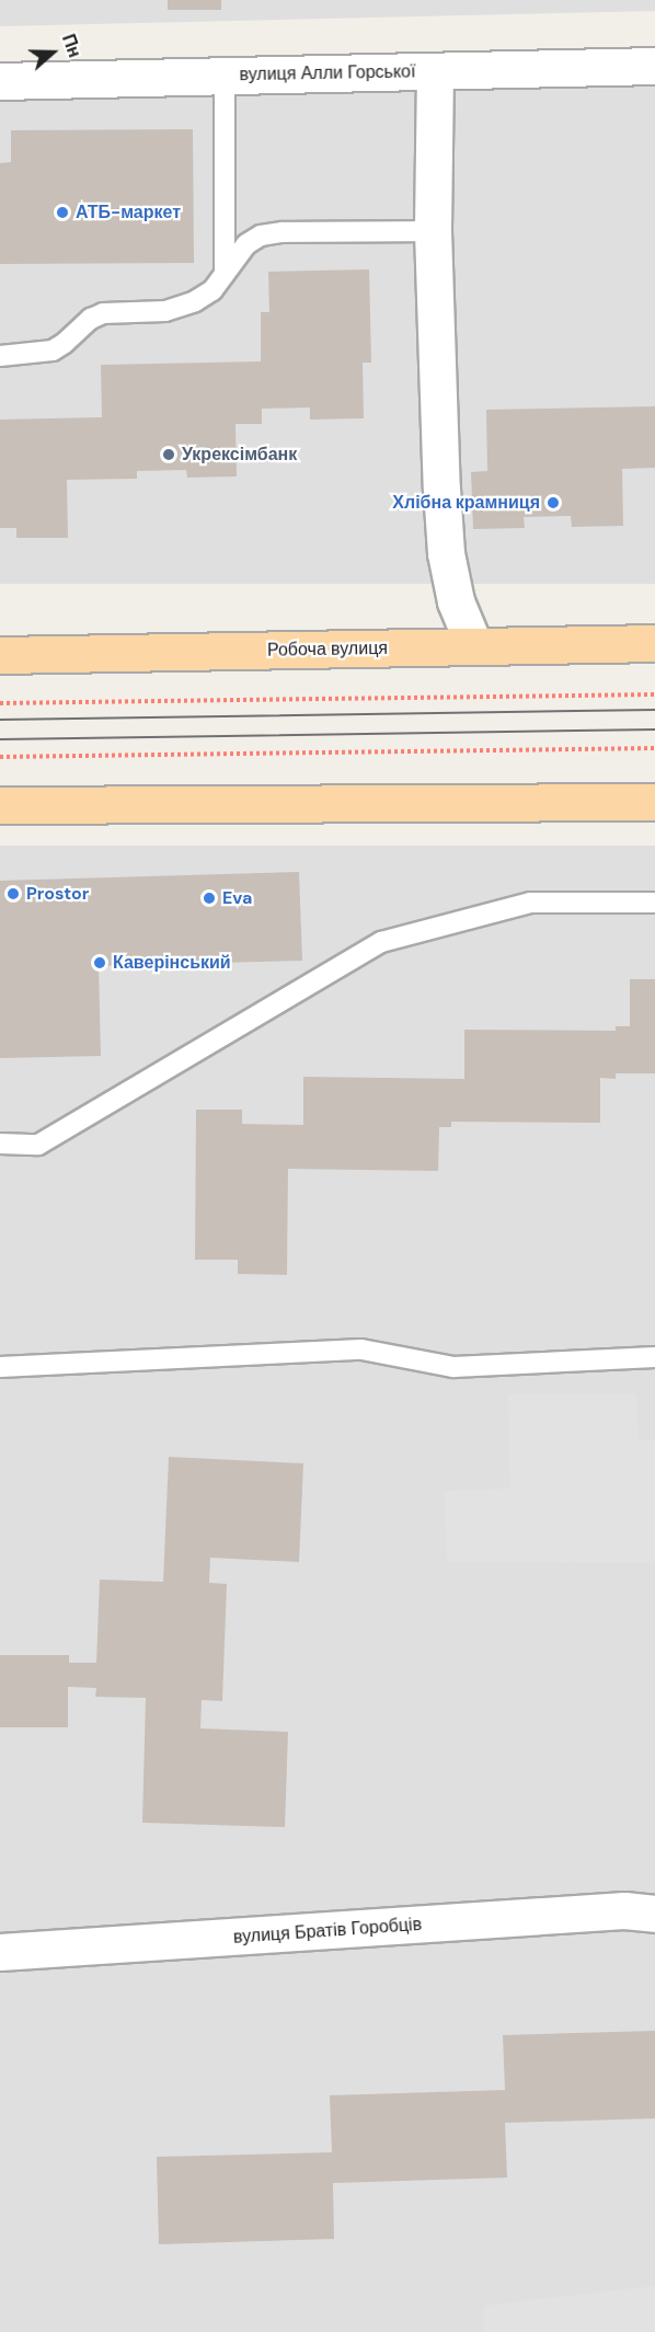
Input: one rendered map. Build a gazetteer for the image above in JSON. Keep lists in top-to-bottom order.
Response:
{
  "streets": {
    "main road": ["Робоча вулиця"],
    "street": ["вулиця Алли Горської", "вулиця Братів Горобців"]
  },
  "places": [
    "АТБ-маркет",
    "Укрексімбанк",
    "Хлібна крамниця",
    "Prostor",
    "Eva",
    "Каверінський"
  ],
  "north": "right"
}
